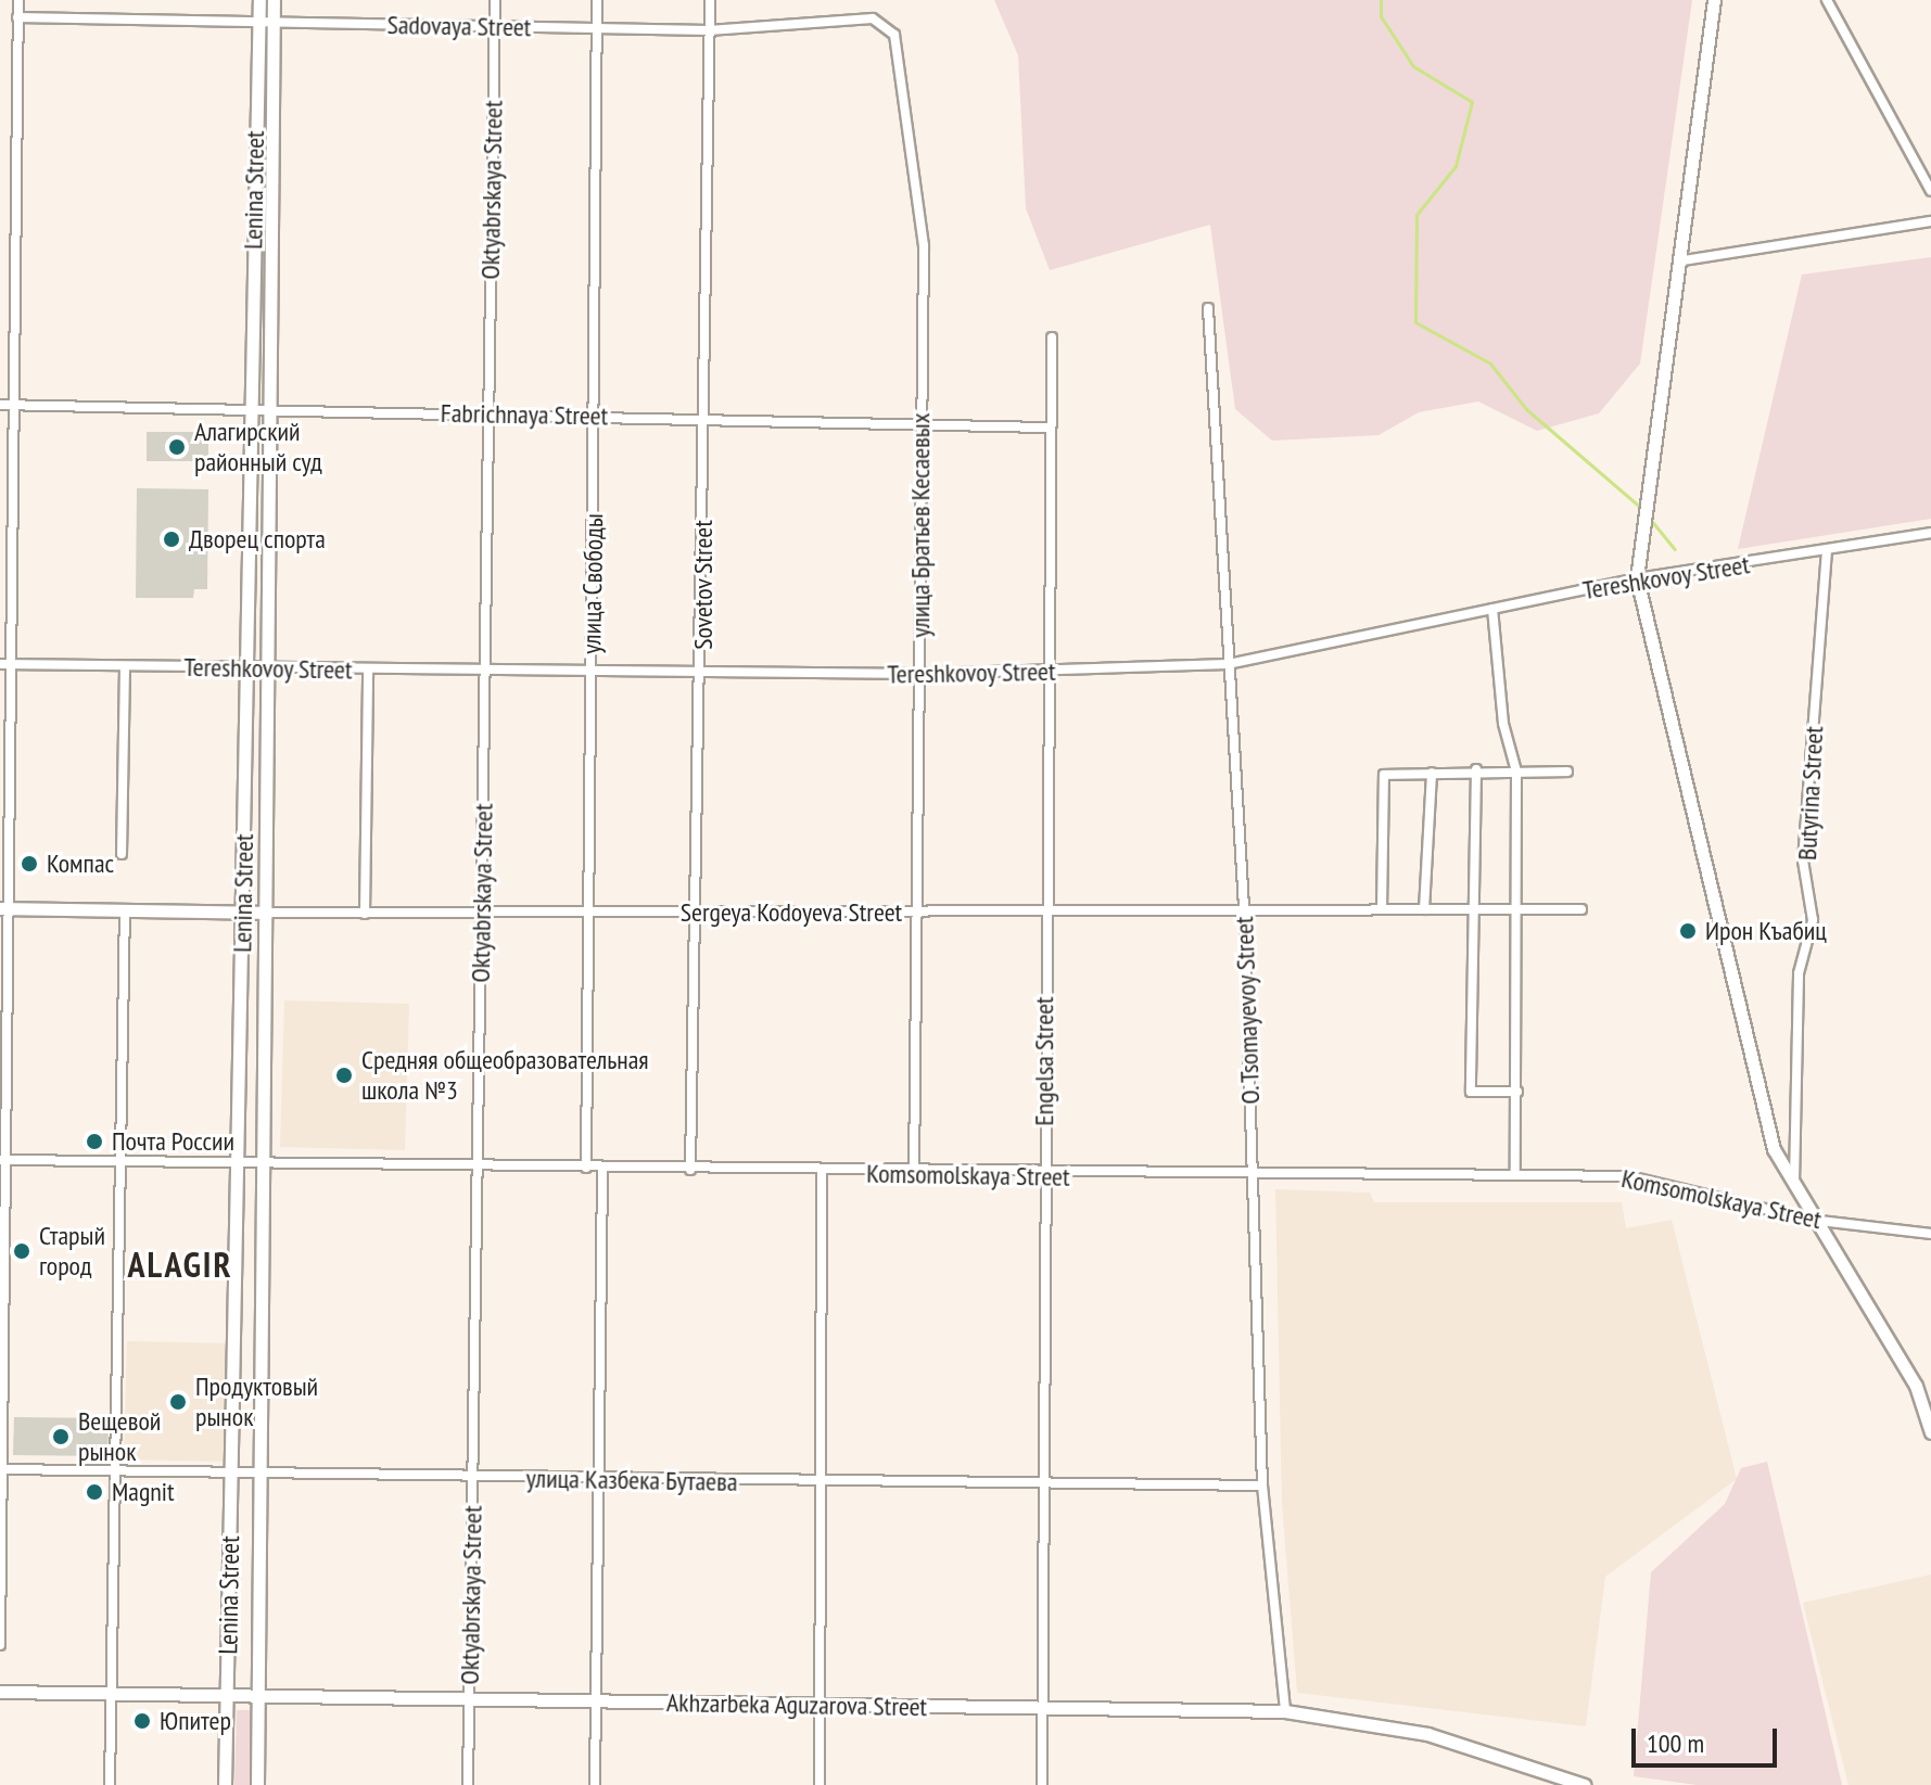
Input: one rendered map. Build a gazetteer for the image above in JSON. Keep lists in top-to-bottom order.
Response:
{
  "streets": {
    "street": [
      "Sadovaya Street",
      "Lenina Street",
      "Oktyabrskaya Street",
      "Fabrichnaya Street",
      "улица Братьев Кесаевых",
      "Tereshkovoy Street",
      "улица Свободы",
      "Sovetov Street",
      "Butyrina Street",
      "Sergeya Kodoyeva Street",
      "O. Tsomayevoy Street",
      "Engelsa Street",
      "Komsomolskaya Street",
      "улица Казбека Бутаева",
      "Akhzarbeka Aguzarova Street"
    ]
  },
  "crossings": [
    ["Sadovaya Street", "Lenina Street"],
    ["Sadovaya Street", "Oktyabrskaya Street"],
    ["Sadovaya Street", "улица Братьев Кесаевых"],
    ["Sadovaya Street", "улица Свободы"],
    ["Sadovaya Street", "Sovetov Street"],
    ["Lenina Street", "Fabrichnaya Street"],
    ["Lenina Street", "Tereshkovoy Street"],
    ["Lenina Street", "Sergeya Kodoyeva Street"],
    ["Lenina Street", "Komsomolskaya Street"],
    ["Lenina Street", "улица Казбека Бутаева"],
    ["Lenina Street", "Akhzarbeka Aguzarova Street"],
    ["Oktyabrskaya Street", "Fabrichnaya Street"],
    ["Oktyabrskaya Street", "Tereshkovoy Street"],
    ["Oktyabrskaya Street", "Sergeya Kodoyeva Street"],
    ["Oktyabrskaya Street", "Komsomolskaya Street"],
    ["Oktyabrskaya Street", "улица Казбека Бутаева"],
    ["Oktyabrskaya Street", "Akhzarbeka Aguzarova Street"],
    ["Fabrichnaya Street", "улица Братьев Кесаевых"],
    ["Fabrichnaya Street", "улица Свободы"],
    ["Fabrichnaya Street", "Sovetov Street"],
    ["Fabrichnaya Street", "Engelsa Street"],
    ["улица Братьев Кесаевых", "Tereshkovoy Street"],
    ["улица Братьев Кесаевых", "Sergeya Kodoyeva Street"],
    ["улица Братьев Кесаевых", "Komsomolskaya Street"],
    ["Tereshkovoy Street", "улица Свободы"],
    ["Tereshkovoy Street", "Sovetov Street"],
    ["Tereshkovoy Street", "Butyrina Street"],
    ["Tereshkovoy Street", "O. Tsomayevoy Street"],
    ["Tereshkovoy Street", "Engelsa Street"],
    ["улица Свободы", "Sergeya Kodoyeva Street"],
    ["улица Свободы", "Komsomolskaya Street"],
    ["Sovetov Street", "Sergeya Kodoyeva Street"],
    ["Sovetov Street", "Komsomolskaya Street"],
    ["Sergeya Kodoyeva Street", "O. Tsomayevoy Street"],
    ["Sergeya Kodoyeva Street", "Engelsa Street"],
    ["O. Tsomayevoy Street", "Komsomolskaya Street"],
    ["O. Tsomayevoy Street", "улица Казбека Бутаева"],
    ["O. Tsomayevoy Street", "Akhzarbeka Aguzarova Street"],
    ["Engelsa Street", "Komsomolskaya Street"],
    ["Engelsa Street", "улица Казбека Бутаева"],
    ["Engelsa Street", "Akhzarbeka Aguzarova Street"]
  ],
  "districts": ["ALAGIR"],
  "places": [
    "Алагирский районный суд",
    "Дворец спорта",
    "Компас",
    "Ирон Къабиц",
    "Средняя общеобразовательная школа №3",
    "Почта России",
    "Старый город",
    "Продуктовый рынок",
    "Вещевой рынок",
    "Magnit",
    "Юпитер"
  ],
  "scale_bar": "100 m"
}
